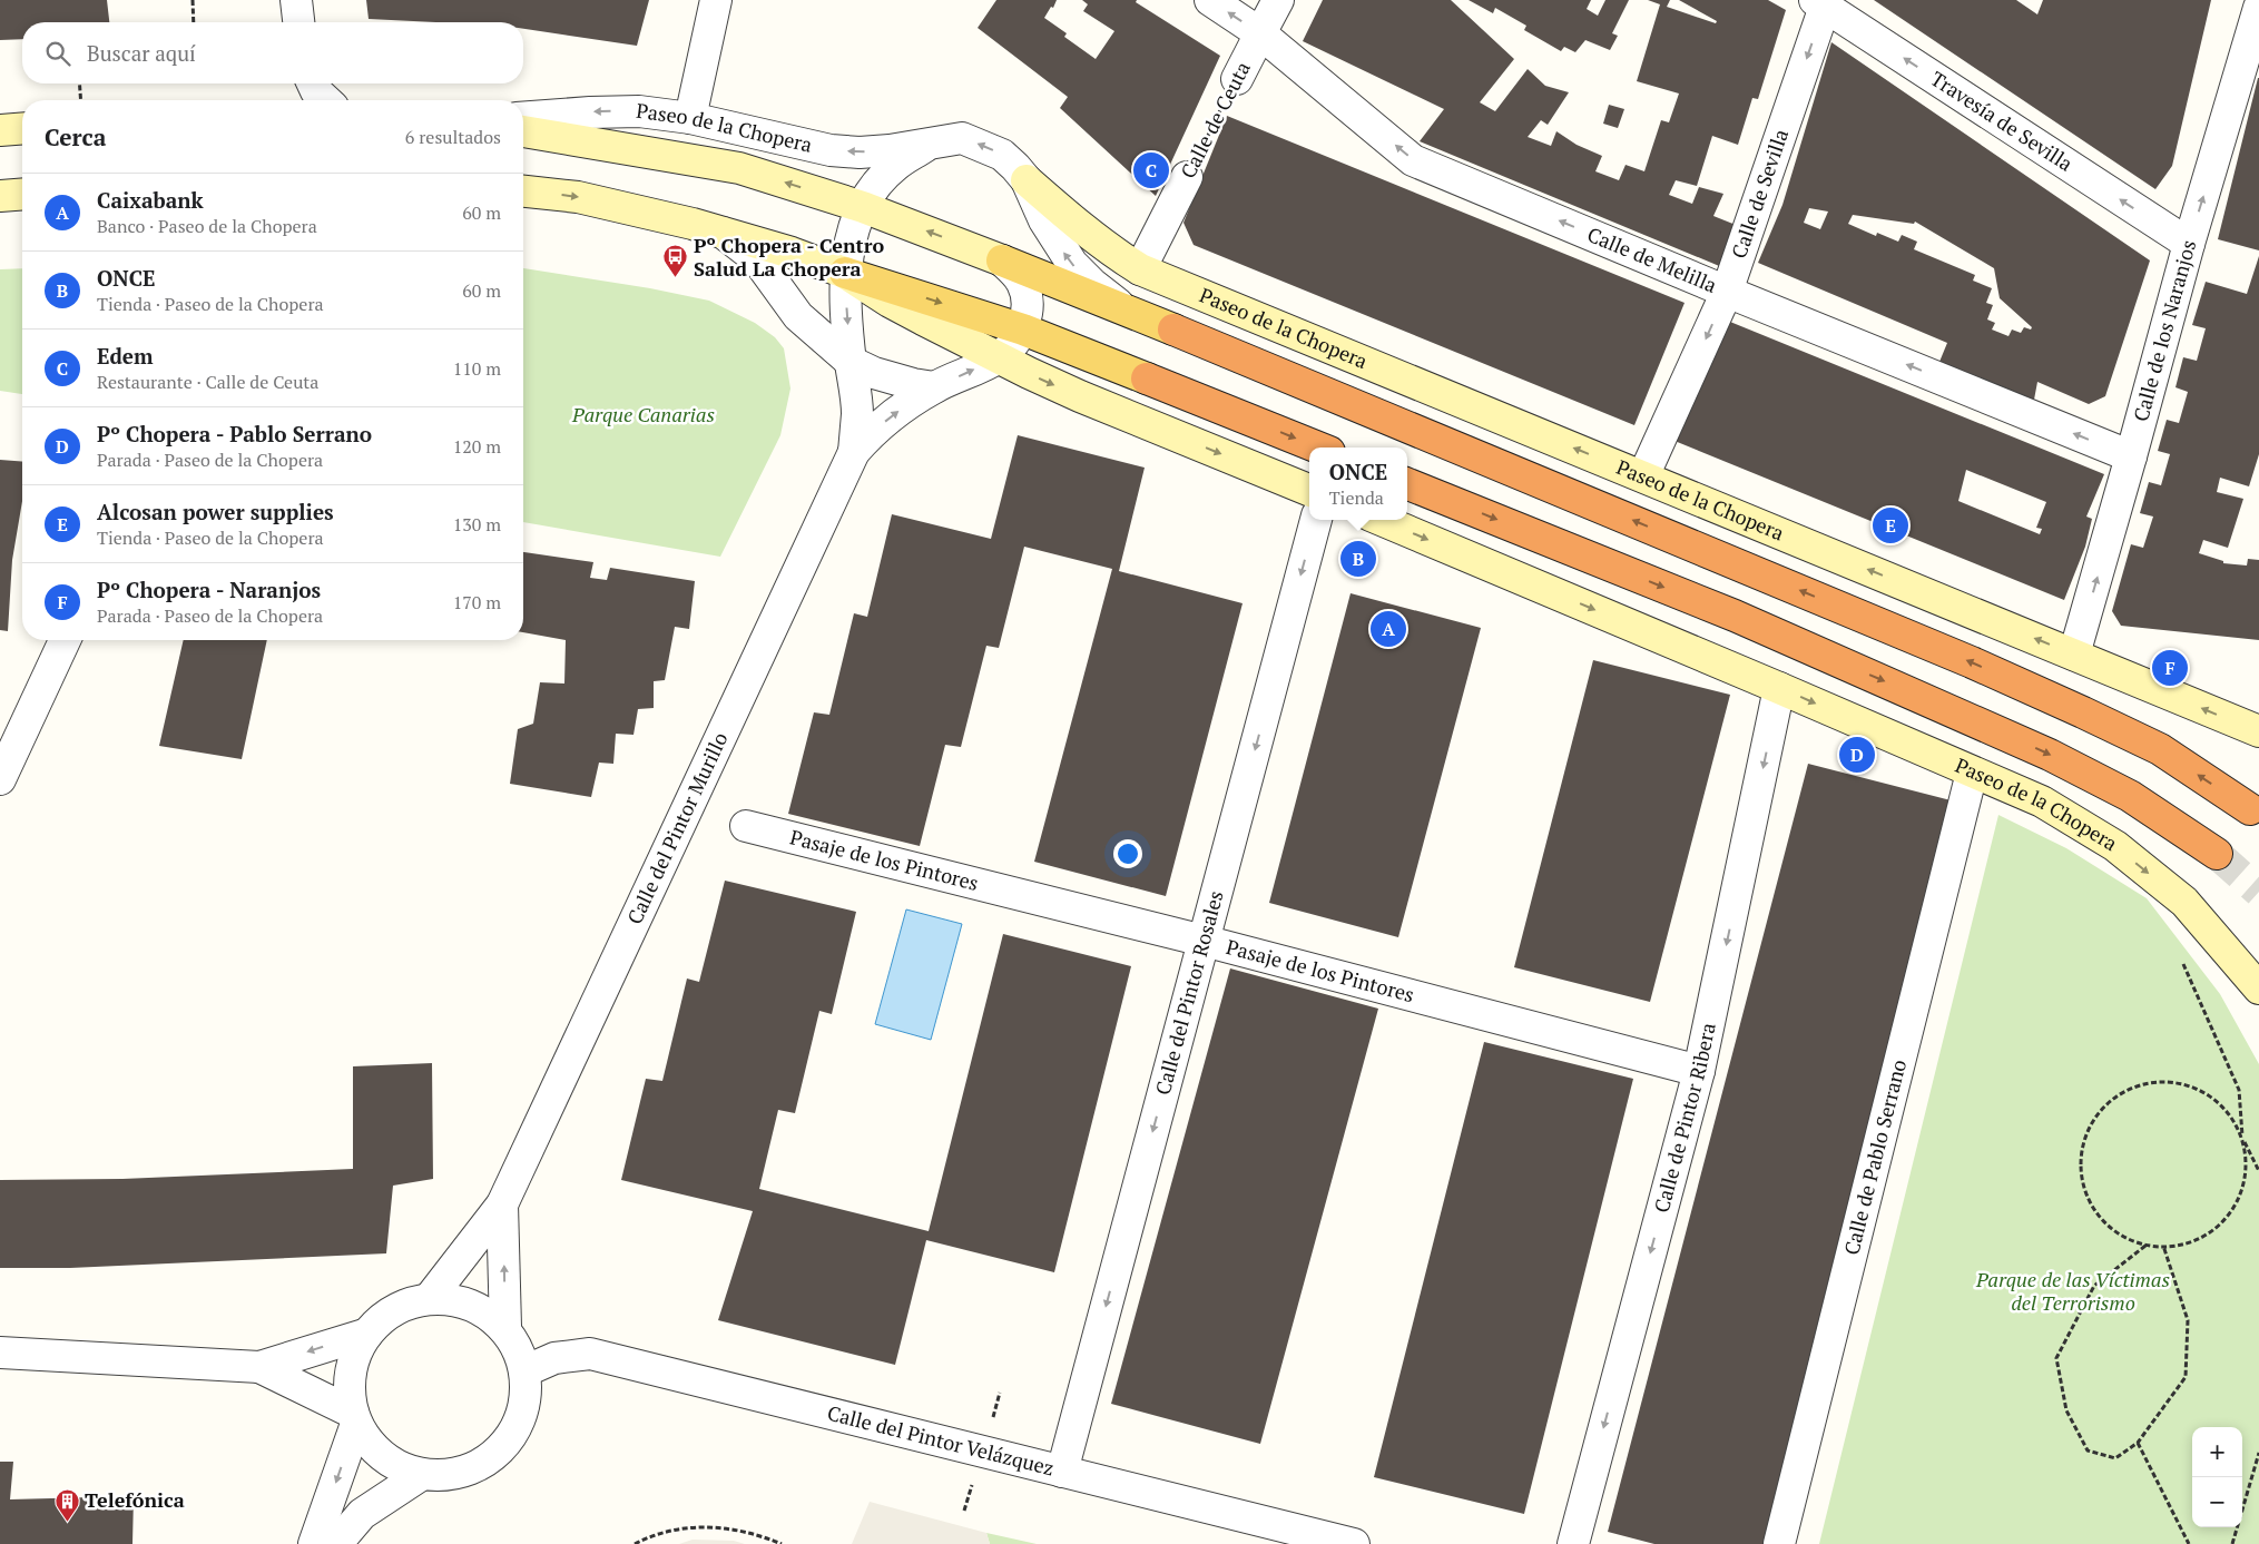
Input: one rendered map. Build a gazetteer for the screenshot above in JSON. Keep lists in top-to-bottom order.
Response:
{
  "streets": {
    "main road": ["Paseo de la Chopera"],
    "street": [
      "Calle de Ceuta",
      "Travesía de Sevilla",
      "Calle de Sevilla",
      "Calle de Melilla",
      "Calle de los Naranjos",
      "Calle del Pintor Murillo",
      "Pasaje de los Pintores",
      "Calle del Pintor Rosales",
      "Calle de Pintor Ribera",
      "Calle de Pablo Serrano",
      "Calle del Pintor Velázquez"
    ]
  },
  "crossings": [
    ["Calle de Ceuta", "Paseo de la Chopera"],
    ["Calle de Ceuta", "Calle de Melilla"],
    ["Travesía de Sevilla", "Calle de Sevilla"],
    ["Travesía de Sevilla", "Calle de los Naranjos"],
    ["Paseo de la Chopera", "Calle de Sevilla"],
    ["Paseo de la Chopera", "Calle de los Naranjos"],
    ["Paseo de la Chopera", "Calle del Pintor Murillo"],
    ["Paseo de la Chopera", "Calle de Pintor Ribera"],
    ["Paseo de la Chopera", "Calle de Pablo Serrano"],
    ["Calle de Sevilla", "Calle de Melilla"],
    ["Calle de Melilla", "Calle de los Naranjos"],
    ["Calle del Pintor Murillo", "Calle del Pintor Velázquez"],
    ["Pasaje de los Pintores", "Calle del Pintor Rosales"],
    ["Pasaje de los Pintores", "Calle de Pintor Ribera"],
    ["Calle del Pintor Rosales", "Calle del Pintor Velázquez"]
  ],
  "one_way": [
    "Travesía de Sevilla",
    "Calle de Sevilla",
    "Calle de Melilla",
    "Calle de los Naranjos",
    "Calle del Pintor Rosales",
    "Calle de Pintor Ribera"
  ],
  "parks": ["Parque Canarias", "Parque de las Víctimas del Terrorismo"],
  "places": {
    "bus stop": ["Pº Chopera - Centro Salud La Chopera"],
    "building": ["Telefónica"]
  },
  "page": {
    "search": "Buscar aquí",
    "heading": ["Cerca", "6 resultados"],
    "pins": [
      "C",
      "E",
      "B",
      "A",
      "F",
      "D"
    ],
    "list": [
      {
        "mark": "A",
        "name": "Caixabank",
        "note": "Banco · Paseo de la Chopera",
        "value": "60 m"
      },
      {
        "mark": "B",
        "name": "ONCE",
        "note": "Tienda · Paseo de la Chopera",
        "value": "60 m"
      },
      {
        "mark": "C",
        "name": "Edem",
        "note": "Restaurante · Calle de Ceuta",
        "value": "110 m"
      },
      {
        "mark": "D",
        "name": "Pº Chopera - Pablo Serrano",
        "note": "Parada · Paseo de la Chopera",
        "value": "120 m"
      },
      {
        "mark": "E",
        "name": "Alcosan power supplies",
        "note": "Tienda · Paseo de la Chopera",
        "value": "130 m"
      },
      {
        "mark": "F",
        "name": "Pº Chopera - Naranjos",
        "note": "Parada · Paseo de la Chopera",
        "value": "170 m"
      }
    ],
    "popup": ["ONCE", "Tienda"],
    "map_buttons": ["+", "−"]
  }
}
